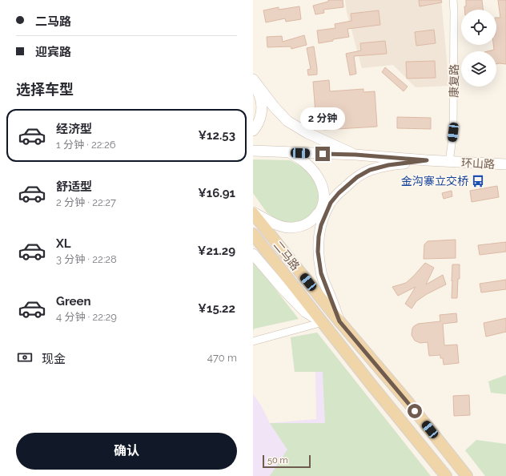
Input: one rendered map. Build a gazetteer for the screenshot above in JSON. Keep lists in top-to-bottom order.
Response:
{
  "streets": {
    "main road": ["环山路", "二马路"],
    "street": ["康复路"]
  },
  "crossings": [
    ["康复路", "环山路"]
  ],
  "places": {
    "bus stop": ["金沟寨立交桥"]
  },
  "scale_bar": "50 m",
  "page": {
    "banner": ["二马路", "迎宾路"],
    "heading": "选择车型",
    "bubble": "2 分钟",
    "list": [
      {
        "name": "经济型",
        "note": "1 分钟 · 22:26",
        "value": "¥12.53"
      },
      {
        "name": "舒适型",
        "note": "2 分钟 · 22:27",
        "value": "¥16.91"
      },
      {
        "name": "XL",
        "note": "3 分钟 · 22:28",
        "value": "¥21.29"
      },
      {
        "name": "Green",
        "note": "4 分钟 · 22:29",
        "value": "¥15.22"
      }
    ],
    "pay": ["现金", "470 m"],
    "buttons": "确认",
    "scale": "50 m"
  }
}
